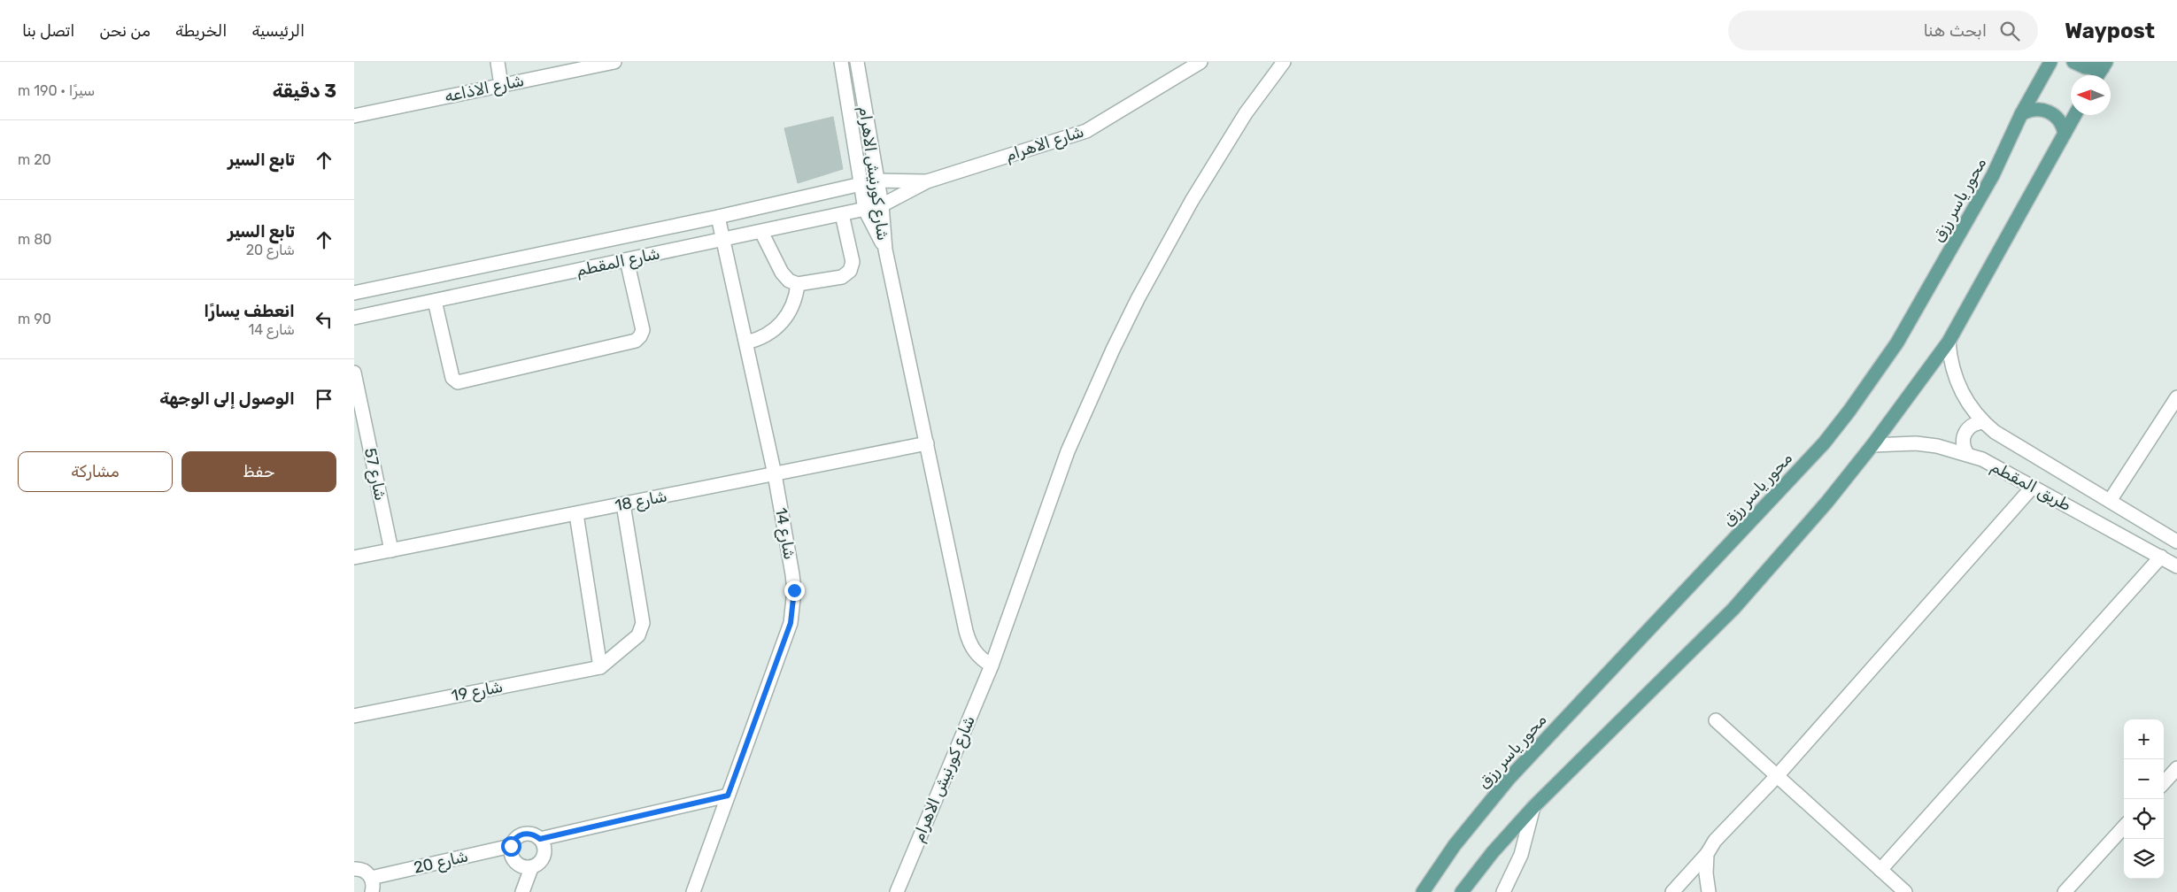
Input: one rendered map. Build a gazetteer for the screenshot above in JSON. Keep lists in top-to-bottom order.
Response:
{
  "streets": {
    "main road": ["محور ياسر رزق"],
    "street": [
      "شارع الاذاعه",
      "شارع الاهرام",
      "شارع كورنيش الاهرام",
      "شارع المقطم",
      "شارع 57",
      "طريق المقطم",
      "شارع 18",
      "شارع 14",
      "شارع 19",
      "شارع 20"
    ]
  },
  "crossings": [
    ["شارع الاهرام", "شارع كورنيش الاهرام"],
    ["شارع الاهرام", "شارع المقطم"],
    ["شارع كورنيش الاهرام", "شارع المقطم"],
    ["شارع المقطم", "شارع 14"],
    ["شارع 57", "شارع 18"],
    ["شارع 18", "شارع 14"],
    ["شارع 18", "شارع 19"]
  ],
  "north": "left",
  "page": {
    "header": "Waypost",
    "search": "ابحث هنا",
    "nav": [
      "الرئيسية",
      "الخريطة",
      "من نحن",
      "اتصل بنا"
    ],
    "heading": ["3 دقيقة", "سيرًا · 190 m"],
    "list": [
      ["تابع السير", "20 m"],
      ["تابع السير", "شارع 20", "80 m"],
      ["انعطف يسارًا", "شارع 14", "90 m"],
      "الوصول إلى الوجهة"
    ],
    "buttons": ["حفظ", "مشاركة"],
    "map_buttons": ["+", "−"]
  }
}
